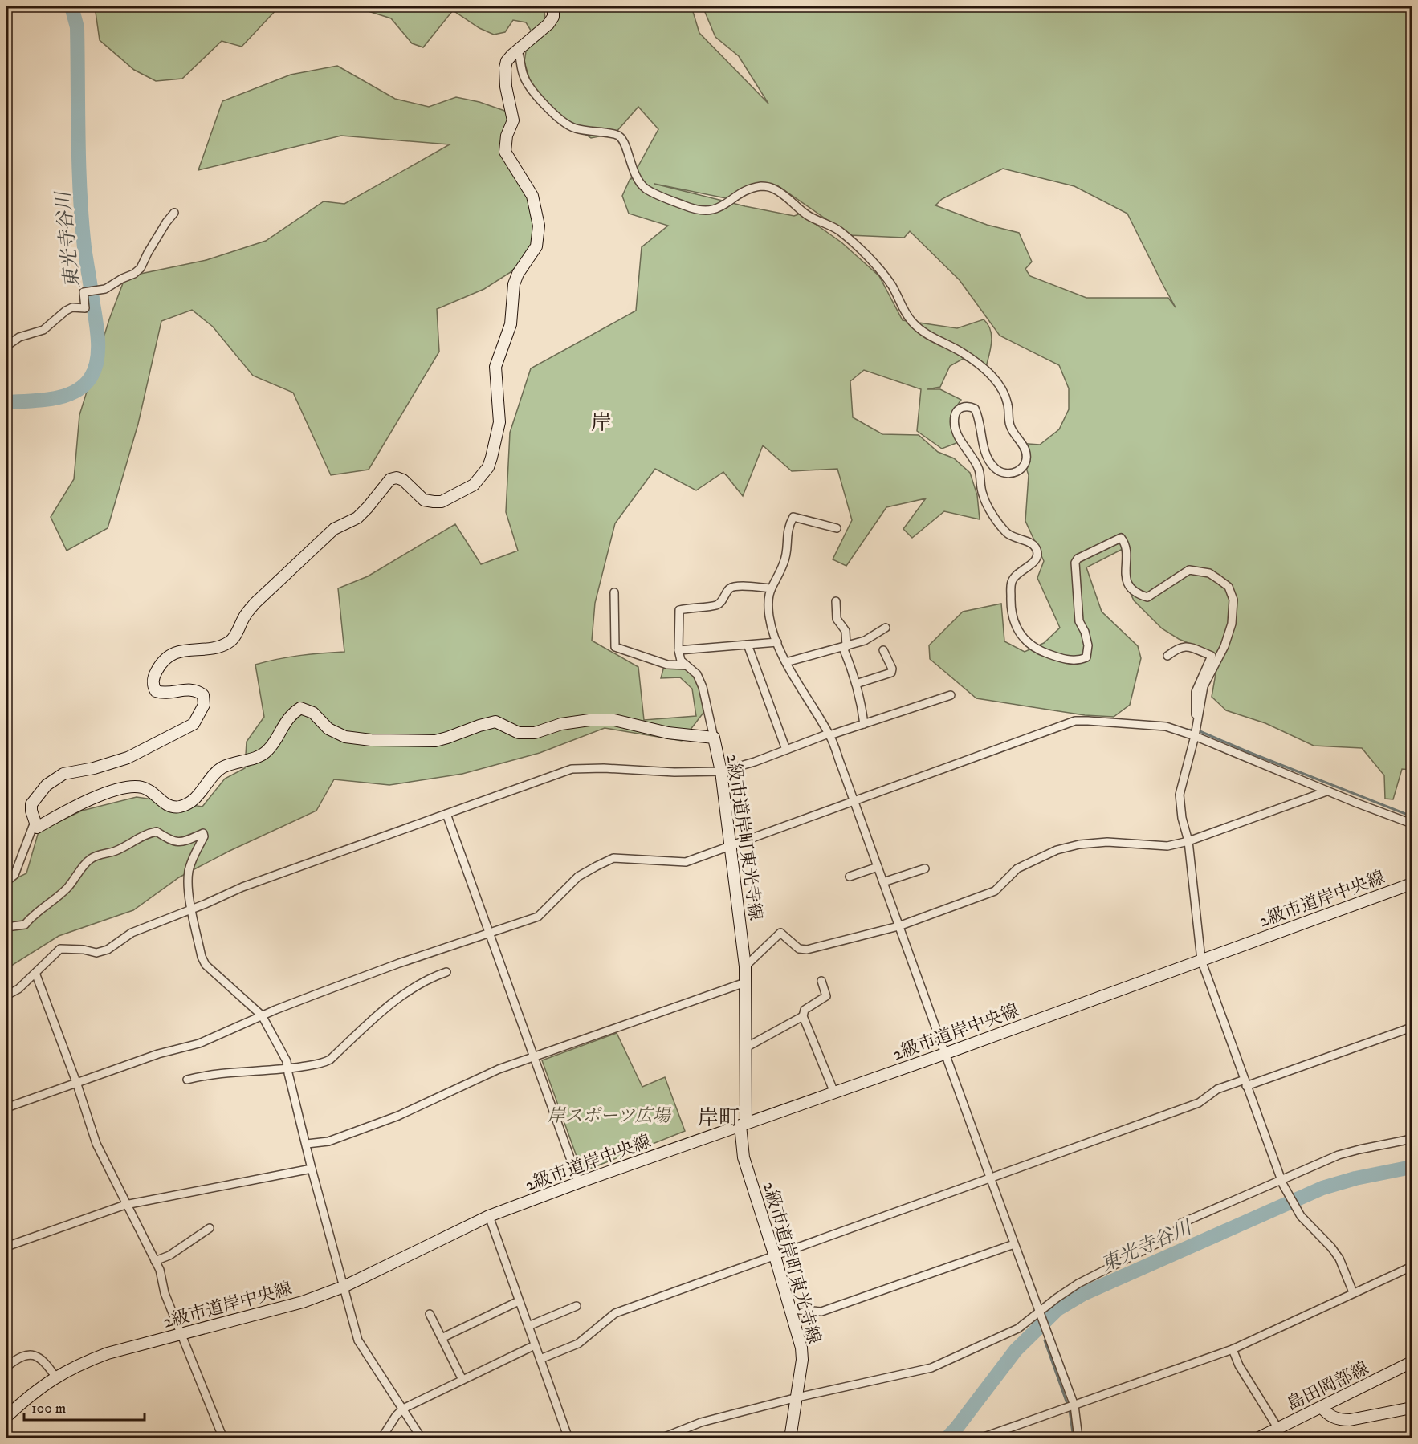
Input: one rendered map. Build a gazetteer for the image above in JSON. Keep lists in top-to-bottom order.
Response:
{
  "streets": {
    "street": ["2級市道岸町東光寺線", "2級市道岸中央線", "島田岡部線"]
  },
  "crossings": [
    ["2級市道岸町東光寺線", "2級市道岸中央線"]
  ],
  "districts": ["岸", "岸町"],
  "water": ["東光寺谷川"],
  "parks": ["岸スポーツ広場"],
  "scale_bar": "100 m"
}
